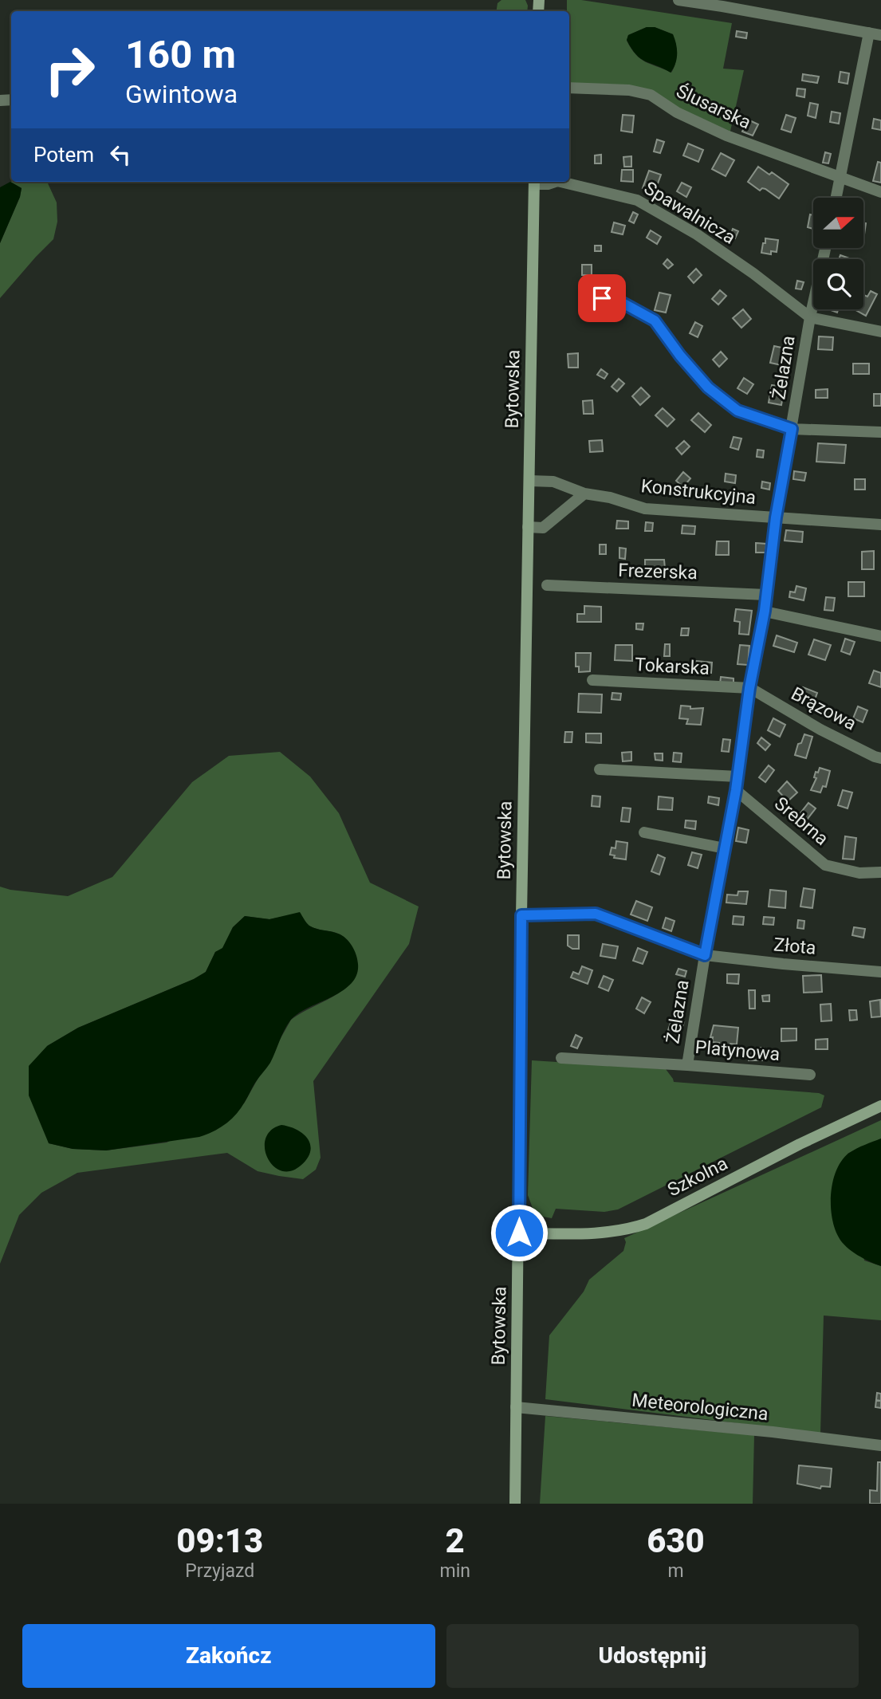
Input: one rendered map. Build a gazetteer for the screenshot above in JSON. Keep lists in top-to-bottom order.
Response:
{
  "streets": {
    "main road": ["Bytowska", "Szkolna"],
    "street": [
      "Ślusarska",
      "Spawalnicza",
      "Żelazna",
      "Konstrukcyjna",
      "Frezerska",
      "Tokarska",
      "Brązowa",
      "Srebrna",
      "Złota",
      "Platynowa",
      "Meteorologiczna"
    ]
  },
  "crossings": [
    ["Spawalnicza", "Żelazna"],
    ["Spawalnicza", "Bytowska"],
    ["Żelazna", "Konstrukcyjna"],
    ["Żelazna", "Frezerska"],
    ["Żelazna", "Tokarska"],
    ["Żelazna", "Brązowa"],
    ["Żelazna", "Srebrna"],
    ["Żelazna", "Złota"],
    ["Żelazna", "Platynowa"],
    ["Bytowska", "Konstrukcyjna"],
    ["Bytowska", "Złota"],
    ["Bytowska", "Szkolna"],
    ["Bytowska", "Meteorologiczna"],
    ["Tokarska", "Brązowa"]
  ],
  "north": "right",
  "page": {
    "turn": ["160 m", "Gwintowa"],
    "then": "Potem",
    "eta": [
      "09:13",
      "Przyjazd",
      "2",
      "min",
      "630",
      "m"
    ],
    "buttons": ["Zakończ", "Udostępnij"]
  }
}
